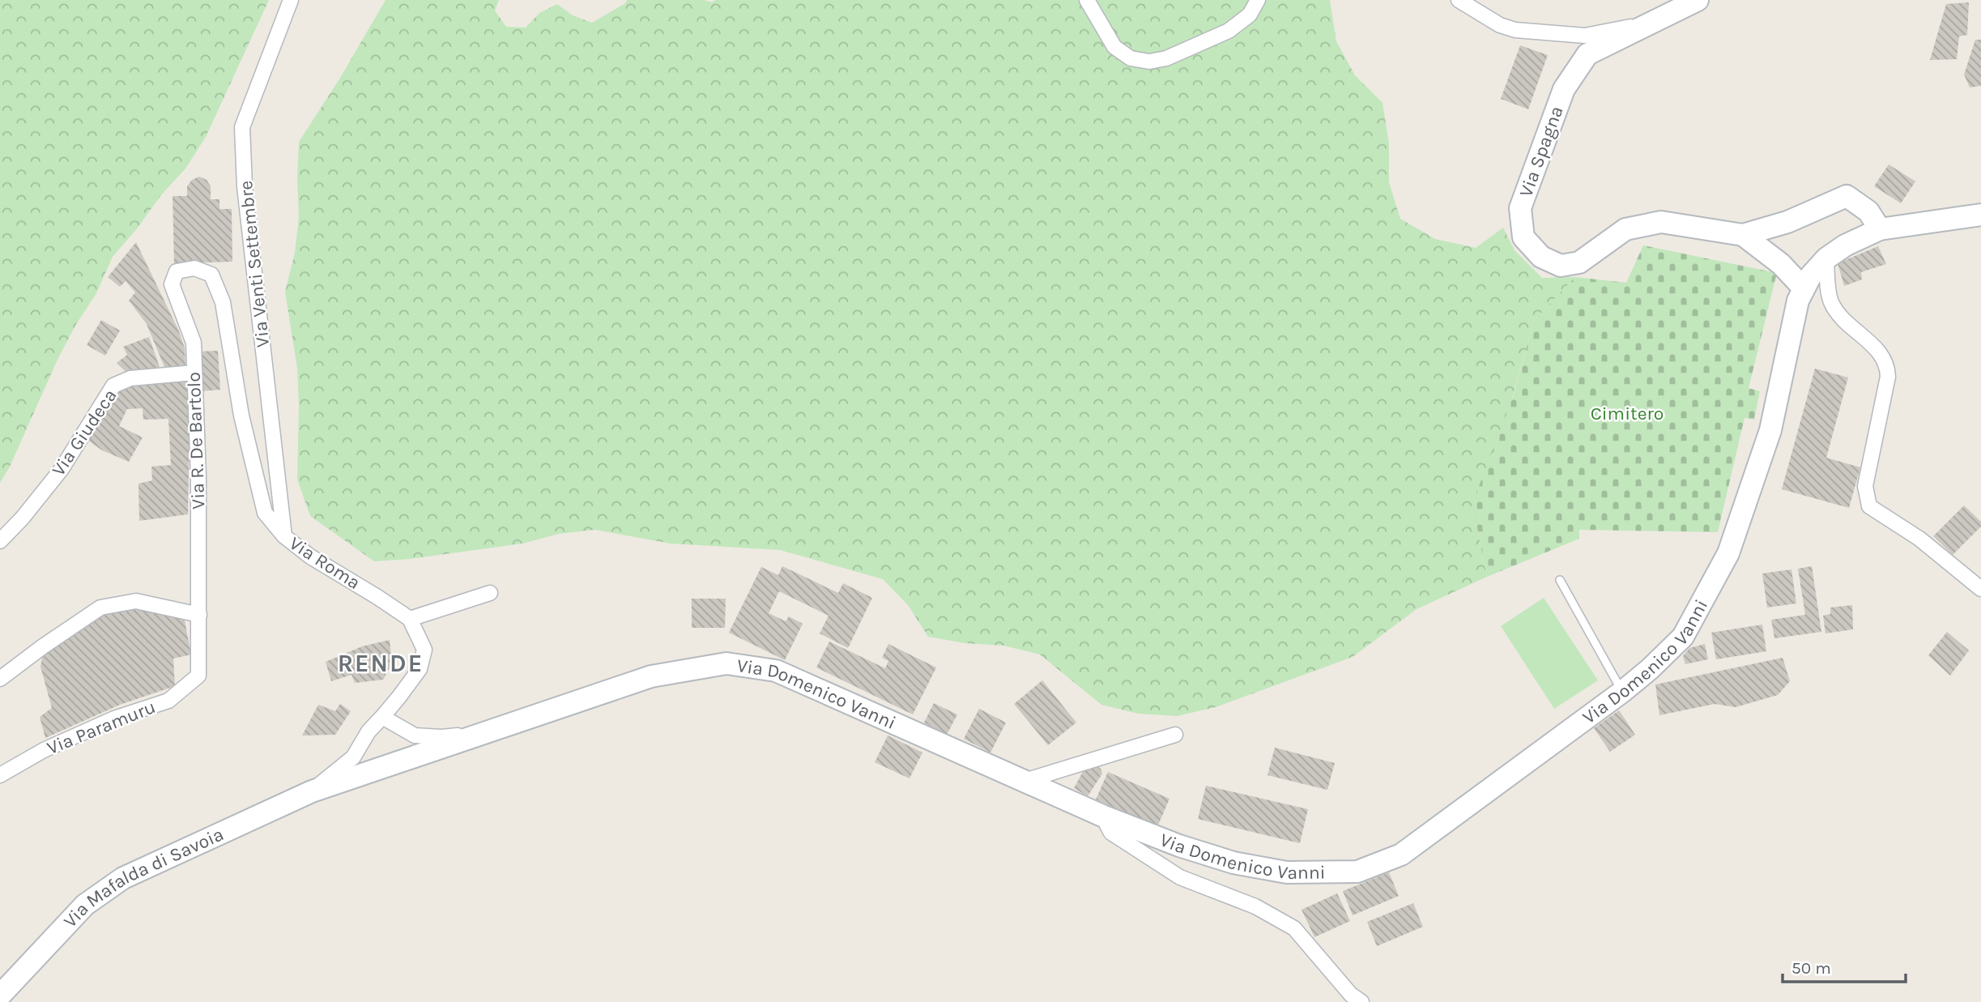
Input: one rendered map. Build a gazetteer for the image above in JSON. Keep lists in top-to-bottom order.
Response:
{
  "streets": {
    "main road": ["Via Spagna", "Via Domenico Vanni", "Via Mafalda di Savoia"],
    "street": [
      "Via Venti Settembre",
      "Via Giudeca",
      "Via R. De Bartolo",
      "Via Roma",
      "Via Paramuru"
    ]
  },
  "crossings": [
    ["Via Spagna", "Via Domenico Vanni"],
    ["Via Venti Settembre", "Via Roma"],
    ["Via Giudeca", "Via R. De Bartolo"],
    ["Via R. De Bartolo", "Via Roma"],
    ["Via R. De Bartolo", "Via Paramuru"],
    ["Via Domenico Vanni", "Via Mafalda di Savoia"]
  ],
  "districts": ["RENDE"],
  "parks": ["Cimitero"],
  "scale_bar": "50 m"
}
